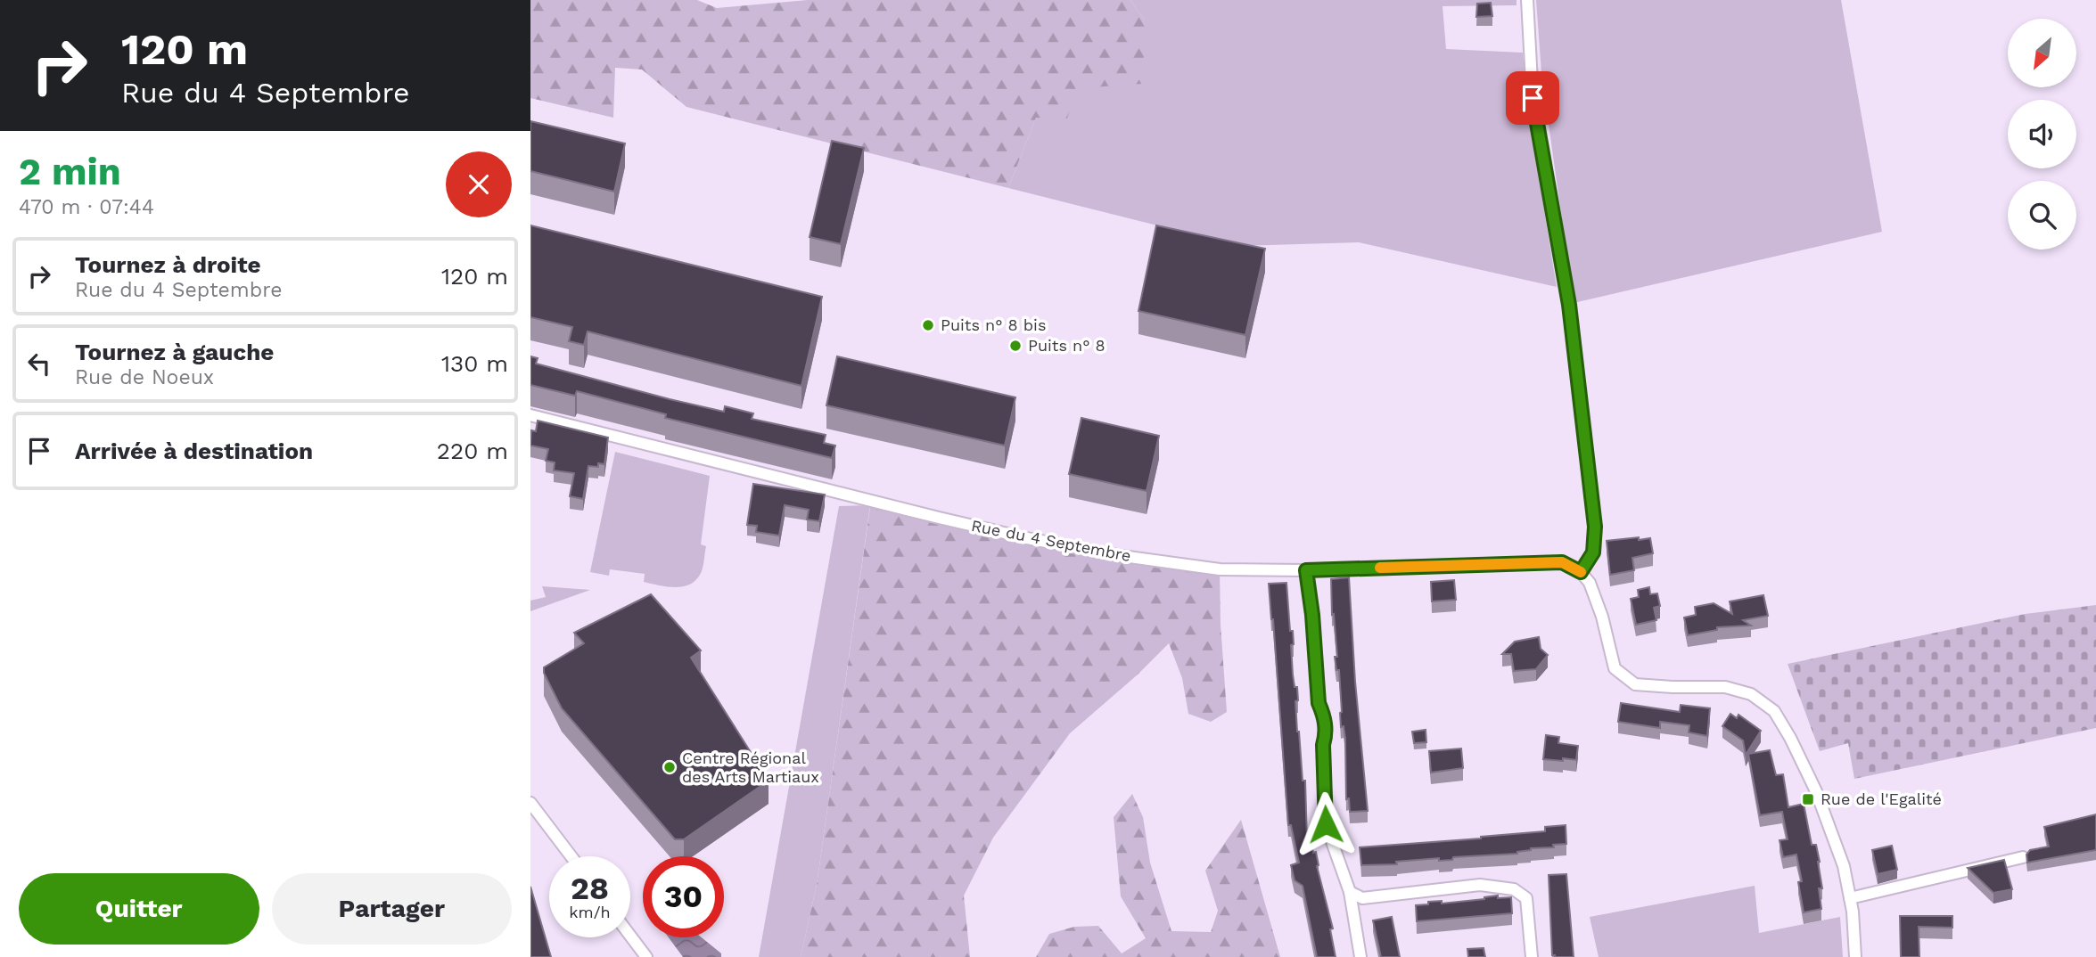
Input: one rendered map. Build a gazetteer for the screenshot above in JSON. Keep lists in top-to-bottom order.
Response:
{
  "streets": {
    "street": ["Rue du 4 Septembre"]
  },
  "places": {
    "other": ["Puits n° 8 bis", "Puits n° 8", "Centre Régional des Arts Martiaux"],
    "transit": ["Rue de l'Egalité"]
  },
  "north": "bottom left",
  "page": {
    "turn": ["120 m", "Rue du 4 Septembre"],
    "heading": ["2 min", "470 m · 07:44"],
    "list": [
      {
        "name": "Tournez à droite",
        "note": "Rue du 4 Septembre",
        "value": "120 m"
      },
      {
        "name": "Tournez à gauche",
        "note": "Rue de Noeux",
        "value": "130 m"
      },
      {
        "name": "Arrivée à destination",
        "value": "220 m"
      }
    ],
    "speed": "28 km/h",
    "limit": "30",
    "buttons": ["Quitter", "Partager"]
  }
}
